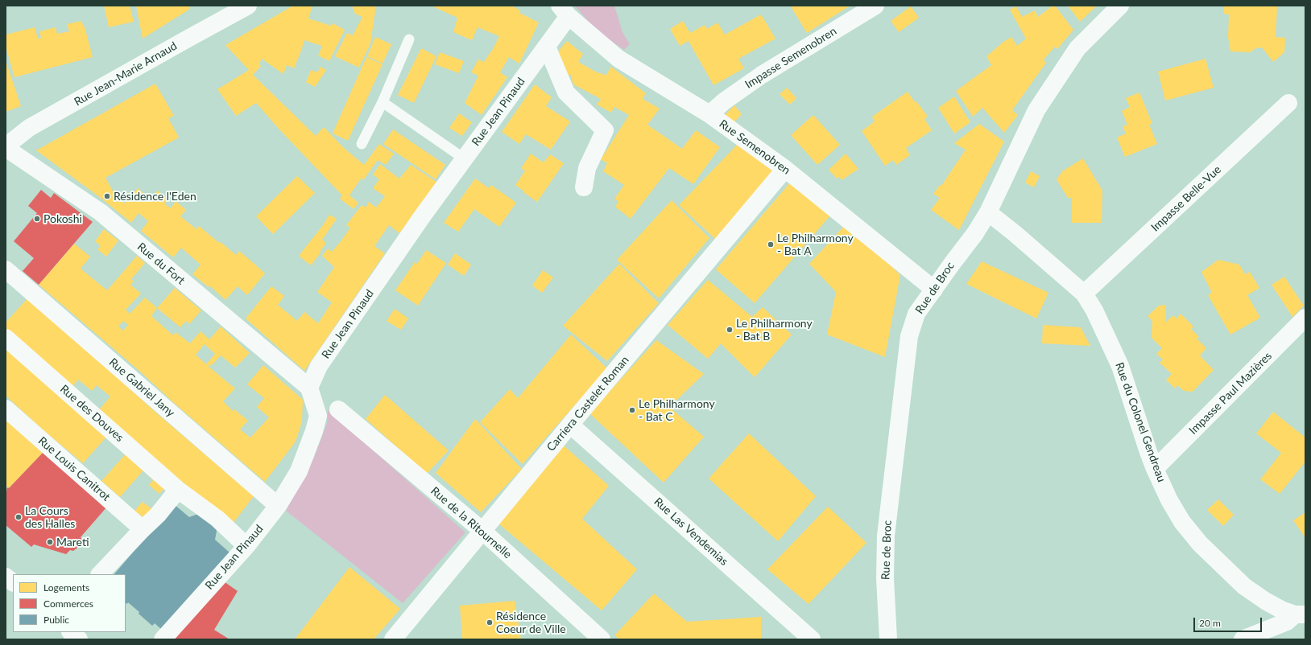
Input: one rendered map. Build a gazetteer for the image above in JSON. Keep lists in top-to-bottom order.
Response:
{
  "streets": {
    "street": [
      "Impasse Semenobren",
      "Rue Jean-Marie Arnaud",
      "Rue Jean Pinaud",
      "Rue Semenobren",
      "Impasse Belle-Vue",
      "Rue du Fort",
      "Rue de Broc",
      "Rue Gabriel Jany",
      "Impasse Paul Mazières",
      "Carriera Castelet Roman",
      "Rue des Douves",
      "Rue du Colonel Gendreau",
      "Rue Louis Canitrot",
      "Rue de la Ritournelle",
      "Rue Las Vendemias"
    ]
  },
  "crossings": [
    ["Impasse Semenobren", "Rue Semenobren"],
    ["Rue Jean-Marie Arnaud", "Rue du Fort"],
    ["Rue Jean Pinaud", "Rue Semenobren"],
    ["Rue Jean Pinaud", "Rue du Fort"],
    ["Rue Jean Pinaud", "Rue Gabriel Jany"],
    ["Rue Jean Pinaud", "Rue des Douves"],
    ["Rue Semenobren", "Rue de Broc"],
    ["Rue Semenobren", "Carriera Castelet Roman"],
    ["Impasse Belle-Vue", "Rue du Colonel Gendreau"],
    ["Rue de Broc", "Rue du Colonel Gendreau"],
    ["Impasse Paul Mazières", "Rue du Colonel Gendreau"],
    ["Carriera Castelet Roman", "Rue de la Ritournelle"],
    ["Carriera Castelet Roman", "Rue Las Vendemias"]
  ],
  "places": [
    "Résidence l'Eden",
    "Pokoshi",
    "Le Philharmony - Bat A",
    "Le Philharmony - Bat B",
    "Le Philharmony - Bat C",
    "La Cours des Halles",
    "Mareti",
    "Résidence Coeur de Ville"
  ],
  "legend": ["Logements", "Commerces", "Public"],
  "scale_bar": "20 m"
}
